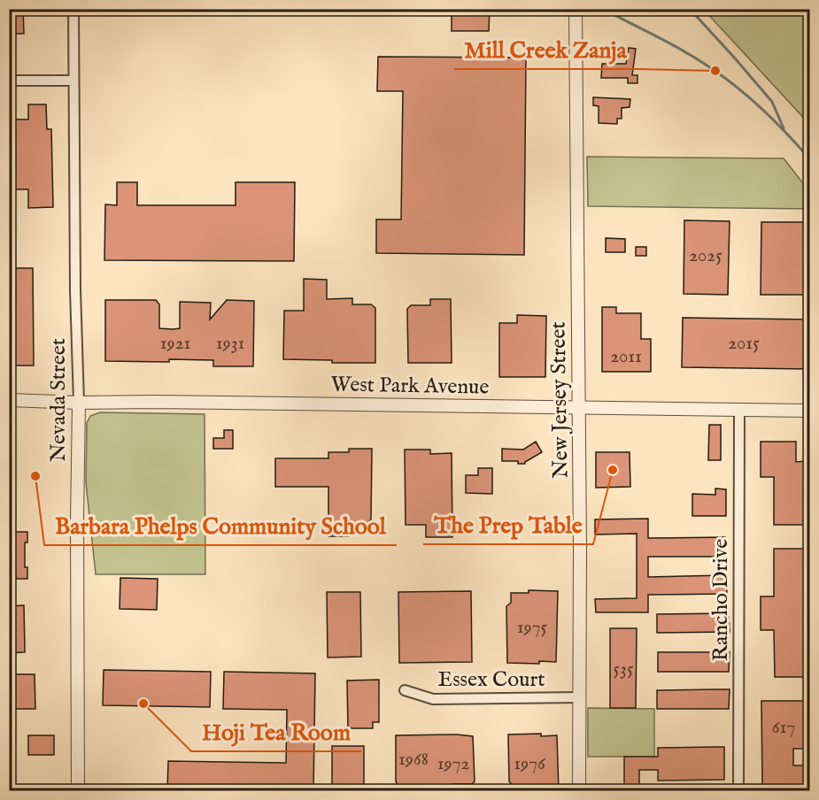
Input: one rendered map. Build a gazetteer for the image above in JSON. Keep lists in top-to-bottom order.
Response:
{
  "streets": {
    "street": [
      "West Park Avenue",
      "Nevada Street",
      "New Jersey Street",
      "Rancho Drive",
      "Essex Court"
    ]
  },
  "crossings": [
    ["West Park Avenue", "Nevada Street"],
    ["West Park Avenue", "New Jersey Street"],
    ["West Park Avenue", "Rancho Drive"],
    ["New Jersey Street", "Essex Court"]
  ],
  "places": [
    "Mill Creek Zanja",
    "The Prep Table",
    "Barbara Phelps Community School",
    "Hoji Tea Room"
  ],
  "house_numbers": [
    "2025",
    "1921",
    "1931",
    "2015",
    "2011",
    "1975",
    "535",
    "617",
    "1968",
    "1972",
    "1976"
  ]
}
